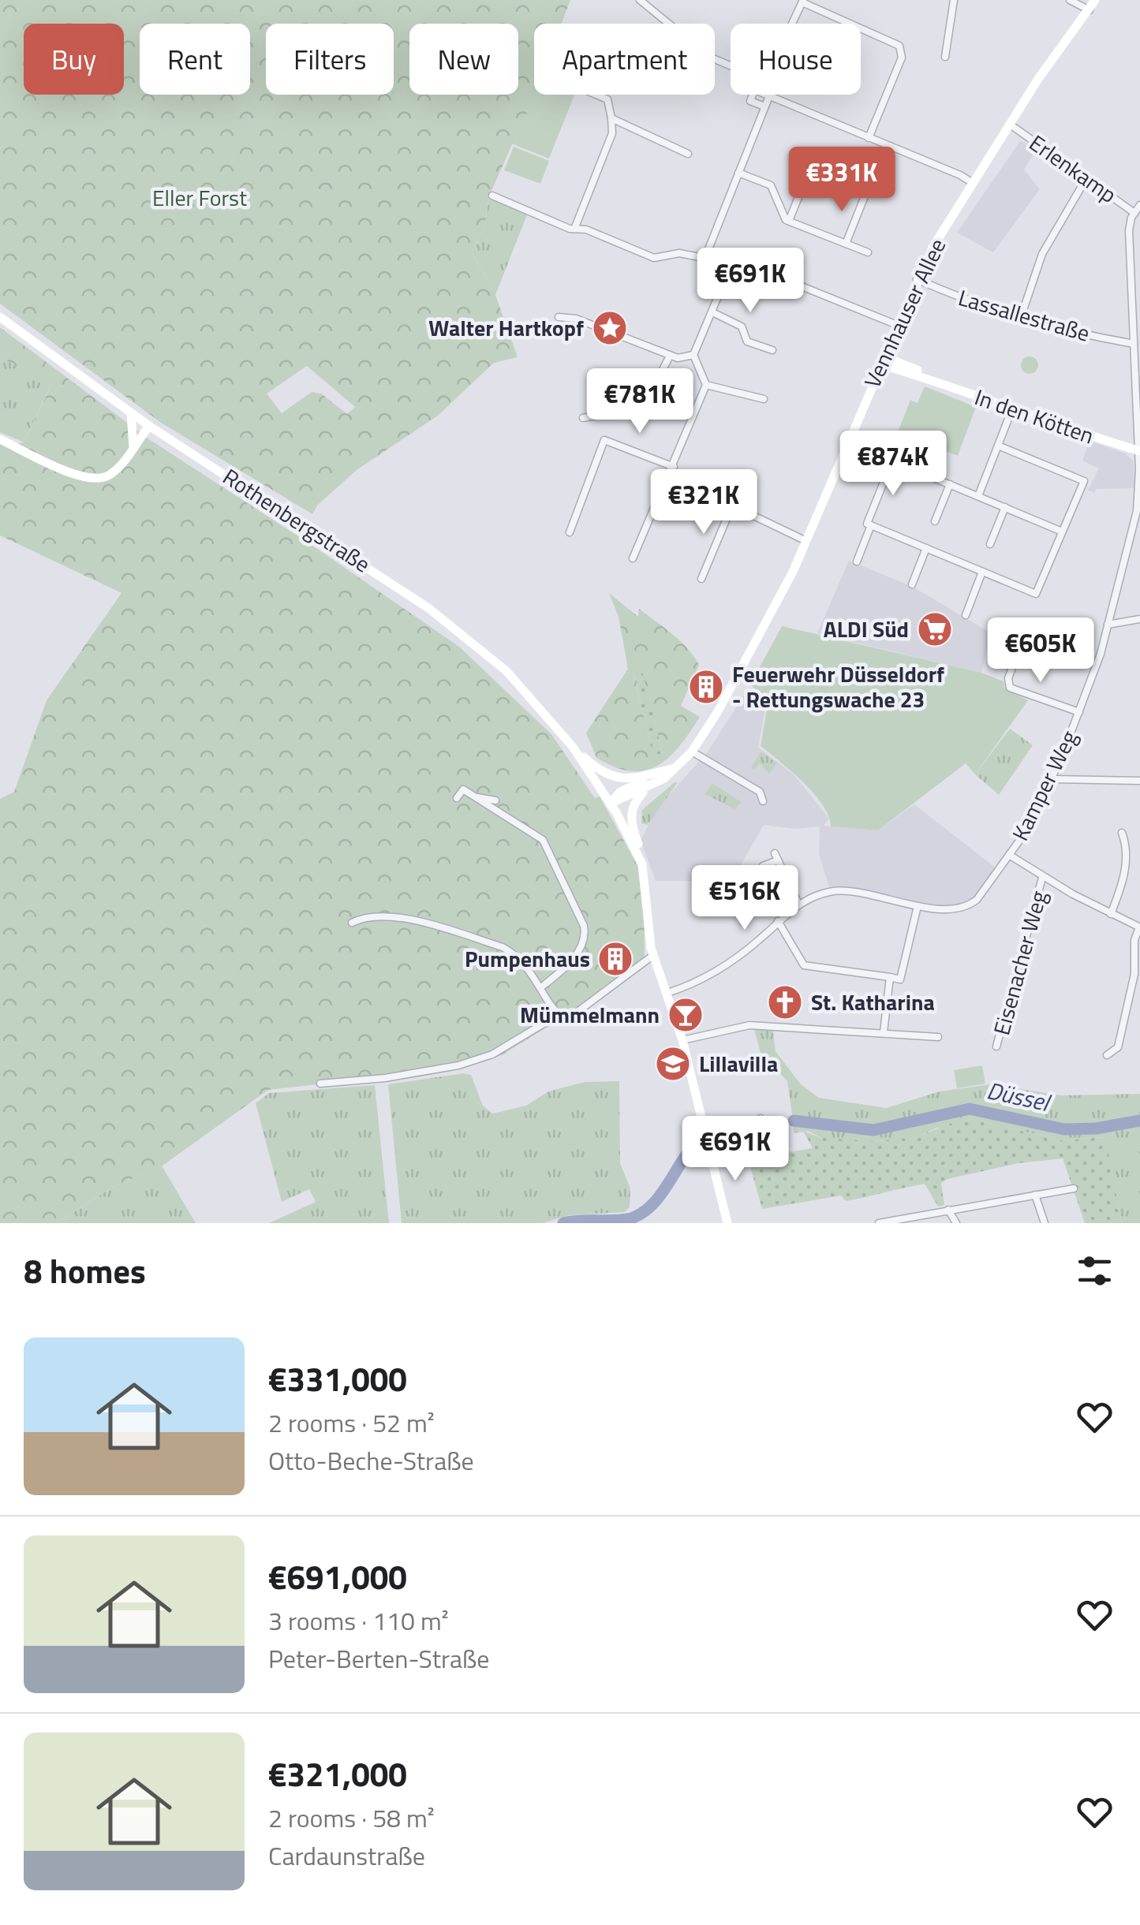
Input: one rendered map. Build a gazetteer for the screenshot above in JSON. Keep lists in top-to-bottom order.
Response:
{
  "streets": {
    "main road": ["Vennhauser Allee", "In den Kötten", "Rothenbergstraße"],
    "street": [
      "Erlenkamp",
      "Lassallestraße",
      "Kamper Weg",
      "Eisenacher Weg"
    ]
  },
  "crossings": [
    ["Erlenkamp", "Vennhauser Allee"],
    ["Erlenkamp", "Kamper Weg"],
    ["Vennhauser Allee", "Lassallestraße"],
    ["Vennhauser Allee", "In den Kötten"],
    ["Vennhauser Allee", "Rothenbergstraße"],
    ["Lassallestraße", "Kamper Weg"],
    ["In den Kötten", "Kamper Weg"]
  ],
  "water": ["Düssel"],
  "parks": ["Eller Forst"],
  "places": {
    "place": ["Walter Hartkopf"],
    "supermarket": ["ALDI Süd"],
    "building": ["Feuerwehr Düsseldorf - Rettungswache 23", "Pumpenhaus"],
    "church": ["St. Katharina"],
    "bar": ["Mümmelmann"],
    "school or university": ["Lillavilla"]
  },
  "page": {
    "chip": [
      "Buy",
      "Rent",
      "Filters",
      "New",
      "Apartment",
      "House"
    ],
    "price": [
      "€331K",
      "€691K",
      "€781K",
      "€874K",
      "€321K",
      "€605K",
      "€516K",
      "€691K"
    ],
    "heading": "8 homes",
    "list": [
      {
        "name": "€331,000",
        "note": "2 rooms · 52 m² · Otto-Beche-Straße"
      },
      {
        "name": "€691,000",
        "note": "3 rooms · 110 m² · Peter-Berten-Straße"
      },
      {
        "name": "€321,000",
        "note": "2 rooms · 58 m² · Cardaunstraße"
      }
    ]
  }
}
